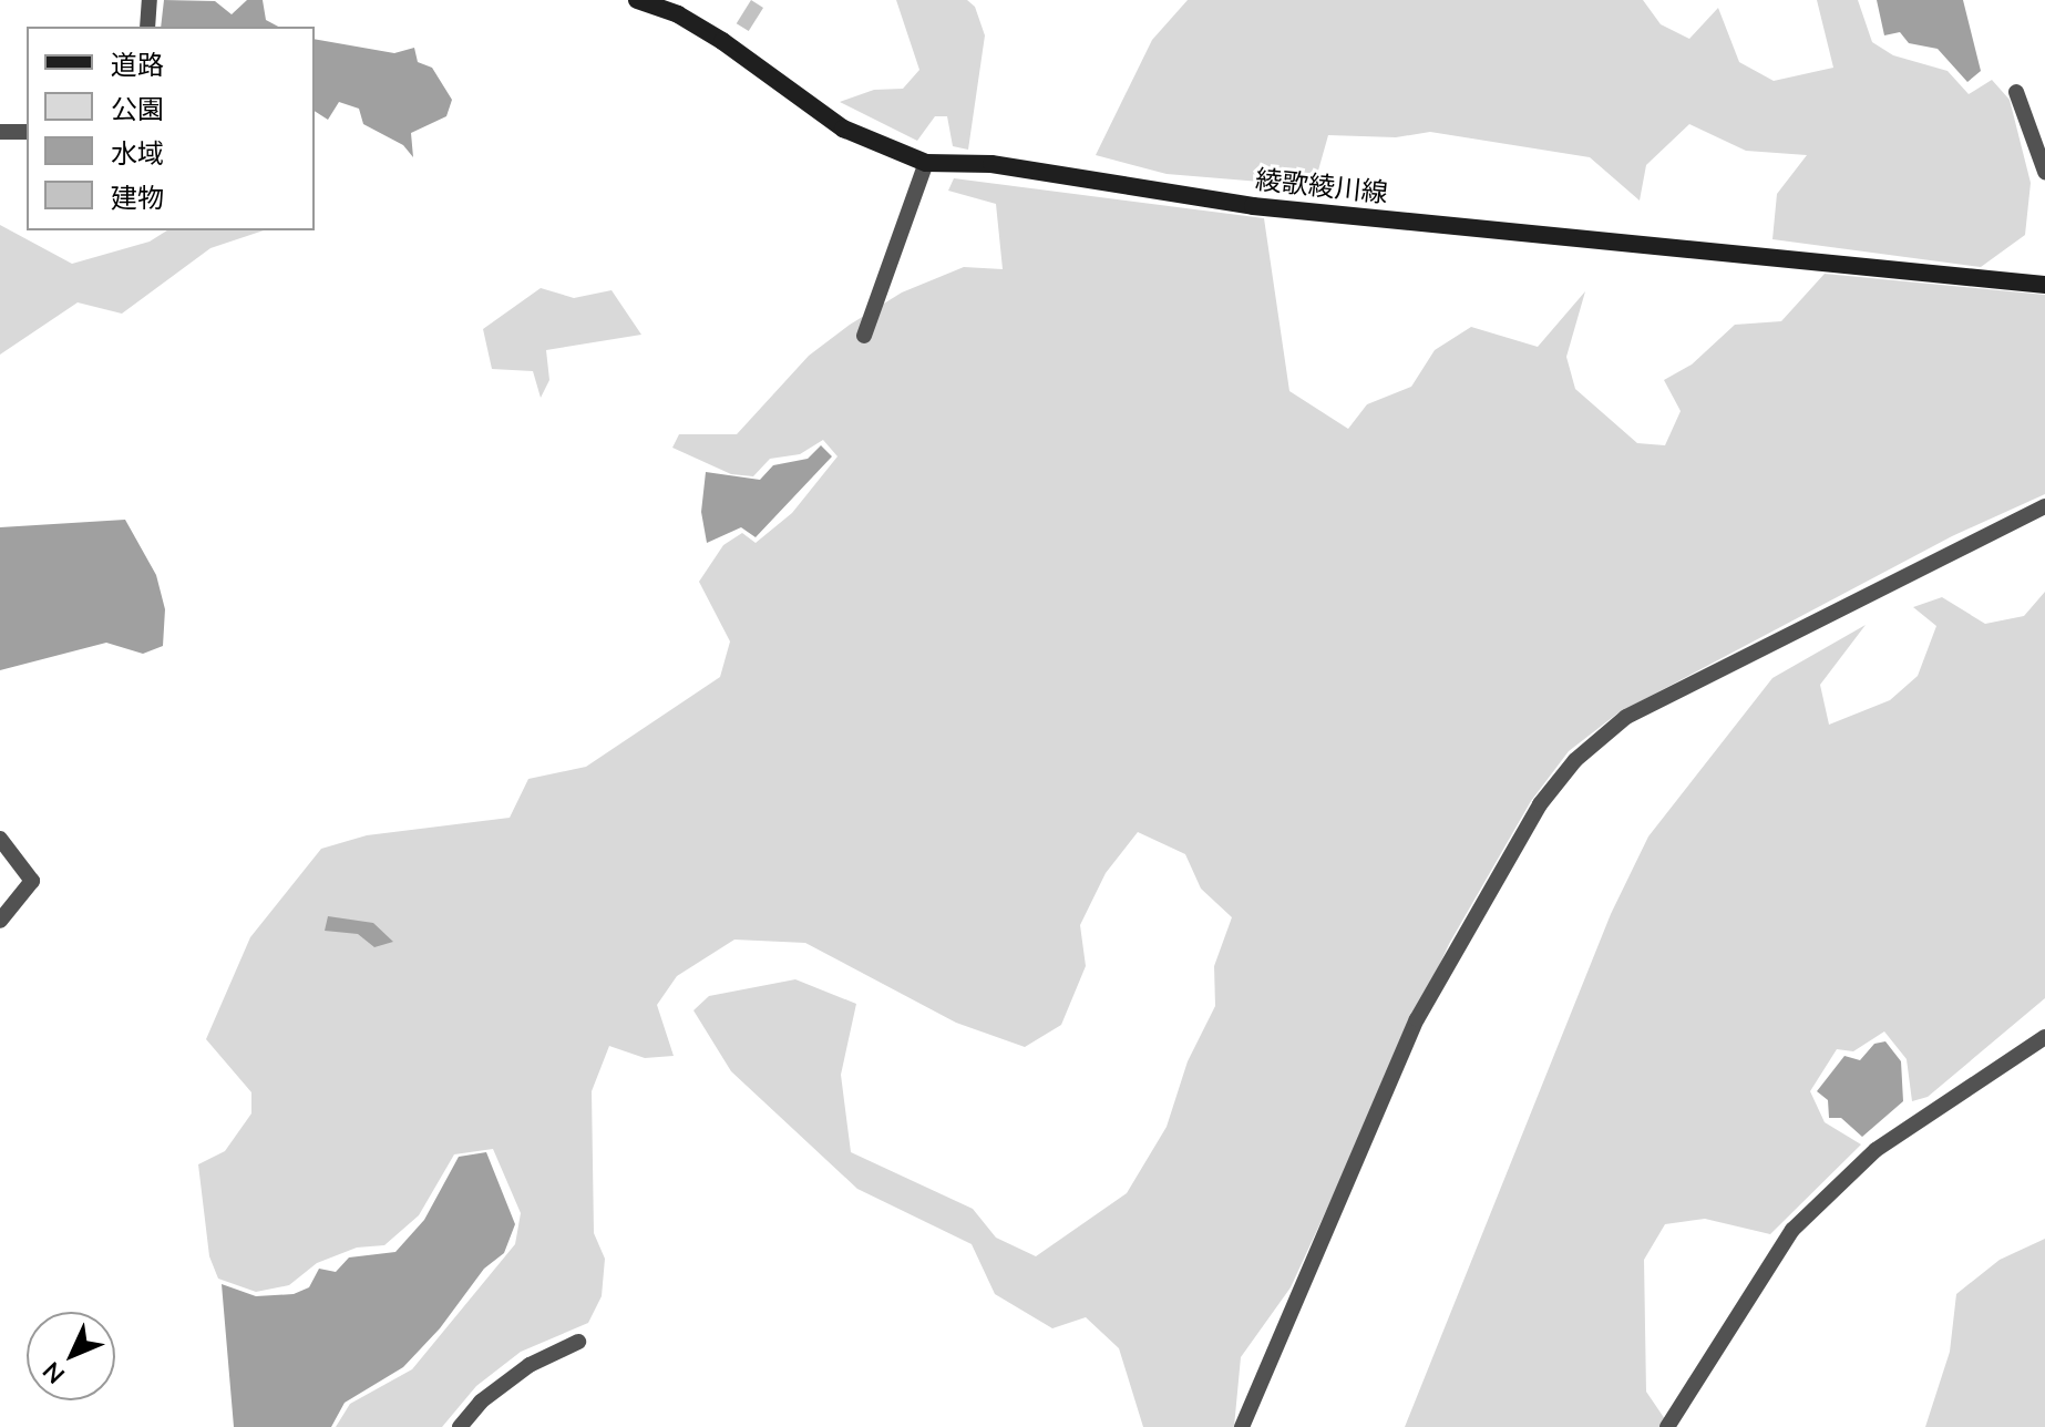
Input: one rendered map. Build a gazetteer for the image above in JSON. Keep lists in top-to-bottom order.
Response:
{
  "streets": {
    "main road": ["綾歌綾川線"]
  },
  "legend": [
    "道路",
    "公園",
    "水域",
    "建物"
  ],
  "north": "bottom left"
}
